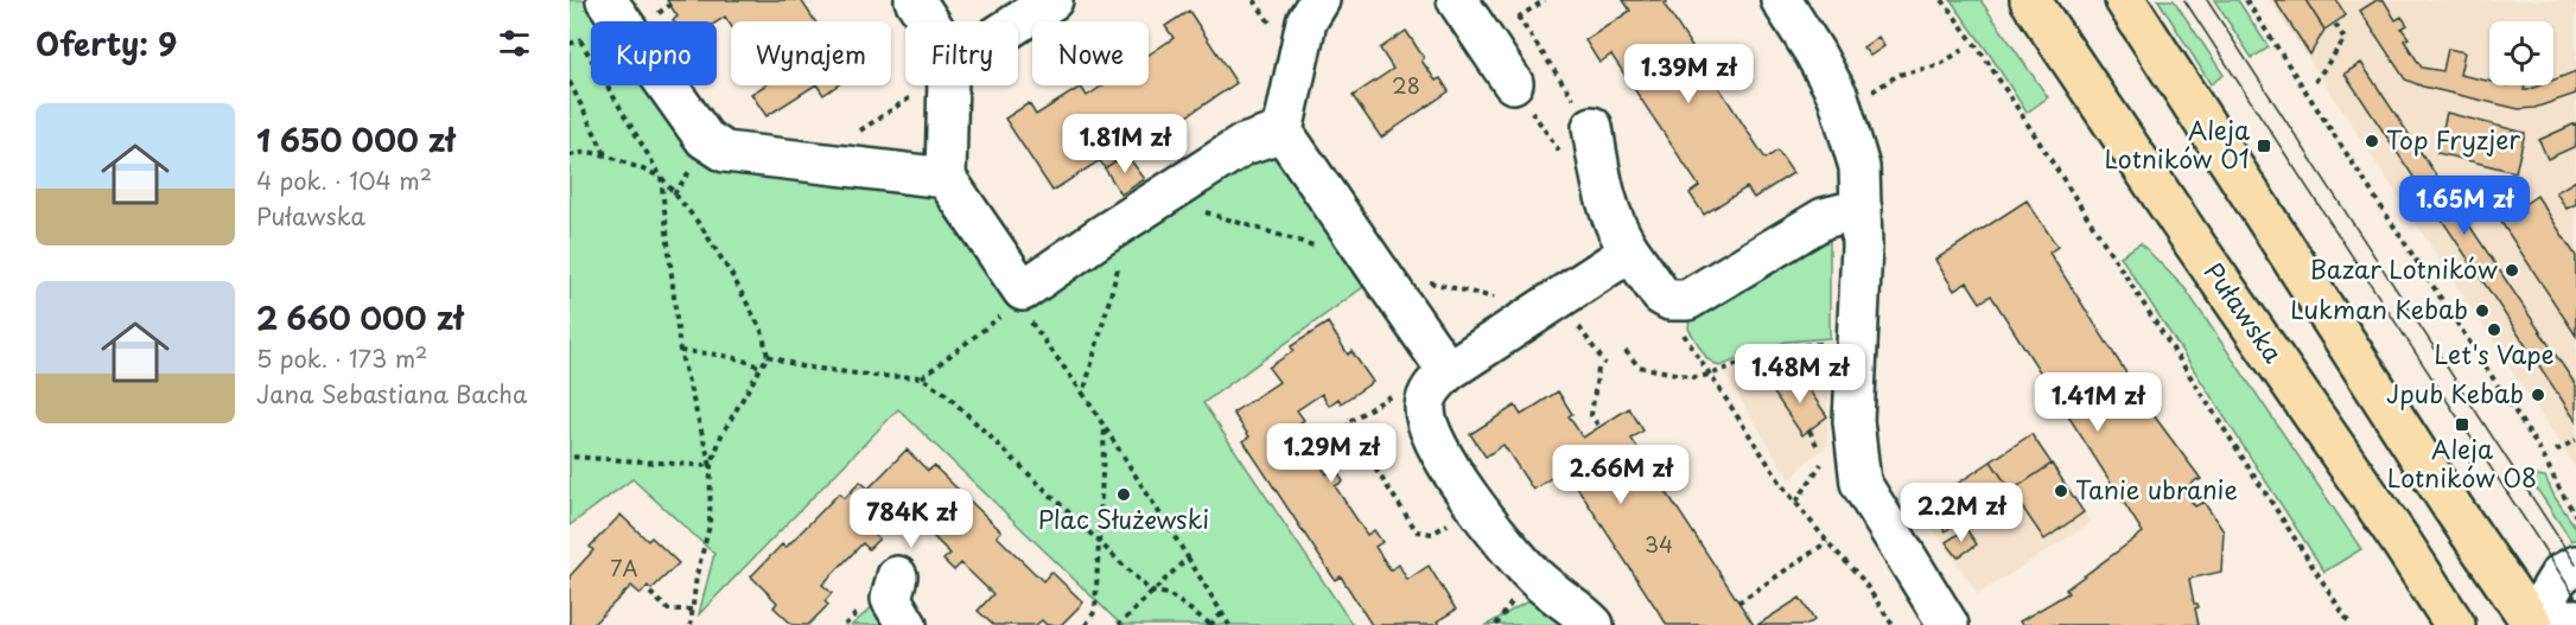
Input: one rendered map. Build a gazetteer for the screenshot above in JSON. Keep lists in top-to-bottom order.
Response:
{
  "streets": {
    "main road": ["Puławska"]
  },
  "places": {
    "other": [
      "Top Fryzjer",
      "Bazar Lotników",
      "Lukman Kebab",
      "Let's Vape",
      "Jpub Kebab",
      "Tanie ubranie",
      "Plac Służewski"
    ],
    "transit": ["Aleja Lotników 01", "Aleja Lotników 08"]
  },
  "house_numbers": ["28", "34", "7A"],
  "page": {
    "heading": "Oferty: 9",
    "chip": [
      "Kupno",
      "Wynajem",
      "Filtry",
      "Nowe"
    ],
    "price": [
      "1.39M zł",
      "1.81M zł",
      "1.65M zł",
      "1.48M zł",
      "1.41M zł",
      "1.29M zł",
      "2.66M zł",
      "2.2M zł",
      "784K zł"
    ],
    "list": [
      {
        "name": "1 650 000 zł",
        "note": "4 pok. · 104 m² · Puławska"
      },
      {
        "name": "2 660 000 zł",
        "note": "5 pok. · 173 m² · Jana Sebastiana Bacha"
      }
    ]
  }
}
